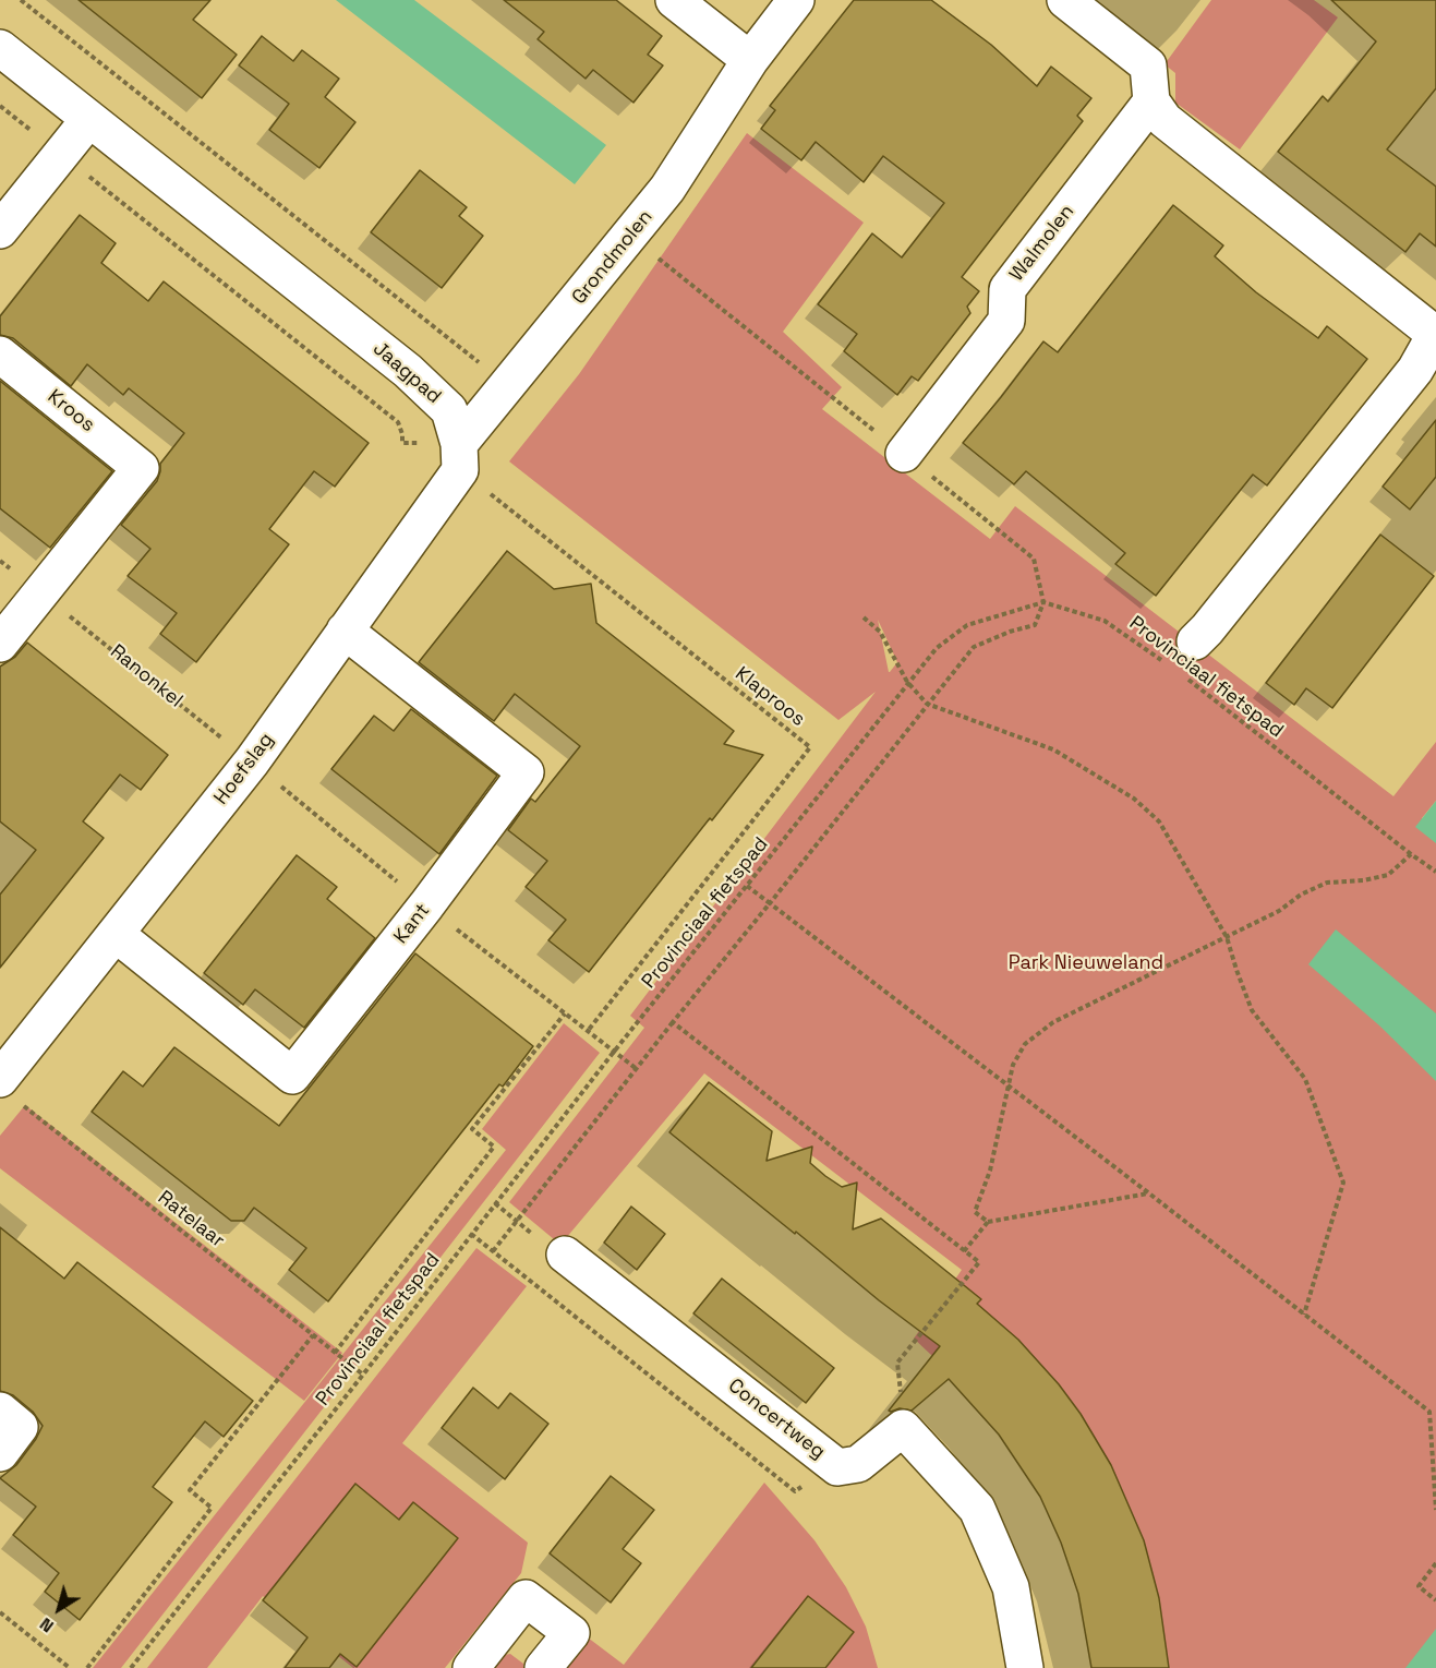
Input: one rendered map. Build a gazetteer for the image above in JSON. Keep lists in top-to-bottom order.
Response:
{
  "streets": {
    "street": [
      "Walmolen",
      "Grondmolen",
      "Jaagpad",
      "Kroos",
      "Hoefslag",
      "Kant",
      "Concertweg"
    ],
    "path": [
      "Ranonkel",
      "Provinciaal fietspad",
      "Klaproos",
      "Ratelaar"
    ]
  },
  "crossings": [
    ["Grondmolen", "Jaagpad"],
    ["Grondmolen", "Klaproos"],
    ["Grondmolen", "Hoefslag"],
    ["Jaagpad", "Klaproos"],
    ["Jaagpad", "Hoefslag"],
    ["Kroos", "Ranonkel"],
    ["Ranonkel", "Hoefslag"],
    ["Provinciaal fietspad", "Ratelaar"],
    ["Klaproos", "Hoefslag"],
    ["Hoefslag", "Kant"],
    ["Hoefslag", "Ratelaar"]
  ],
  "parks": ["Park Nieuweland"],
  "north": "bottom left"
}
